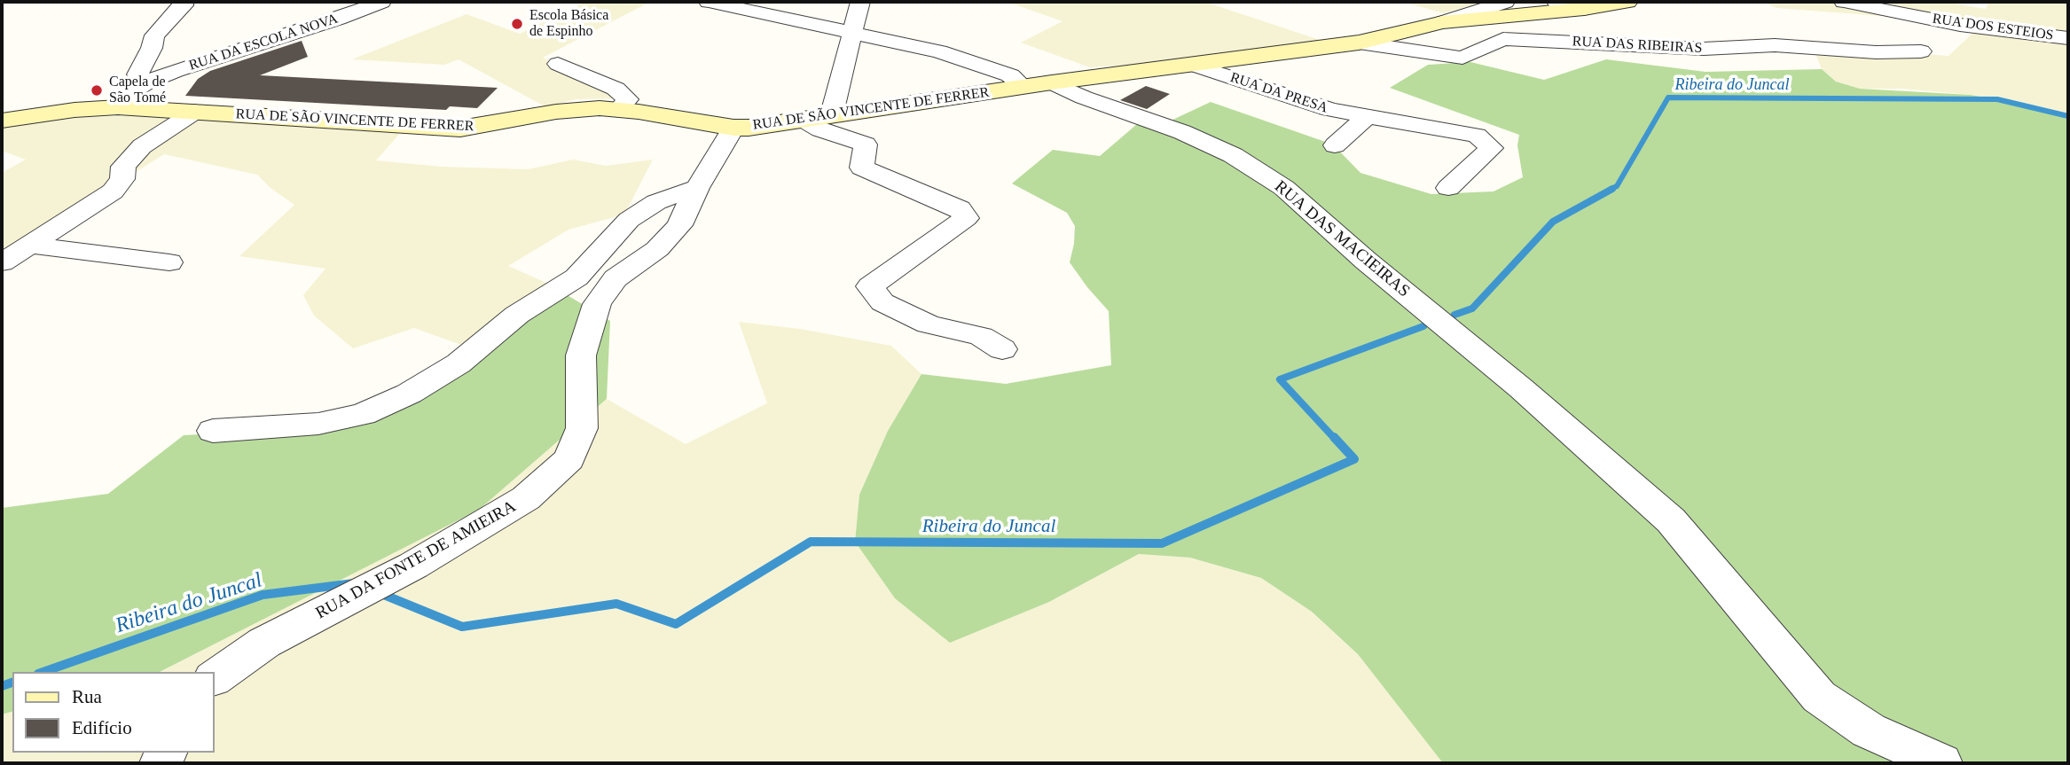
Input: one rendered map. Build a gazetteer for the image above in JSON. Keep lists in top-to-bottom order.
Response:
{
  "streets": {
    "street": [
      "RUA DOS ESTEIOS",
      "RUA DA ESCOLA NOVA",
      "RUA DAS RIBEIRAS",
      "RUA DA PRESA",
      "RUA DE SÃO VINCENTE DE FERRER",
      "RUA DAS MACIEIRAS",
      "RUA DA FONTE DE AMIEIRA"
    ]
  },
  "crossings": [
    ["RUA DA ESCOLA NOVA", "RUA DE SÃO VINCENTE DE FERRER"],
    ["RUA DAS RIBEIRAS", "RUA DE SÃO VINCENTE DE FERRER"],
    ["RUA DA PRESA", "RUA DE SÃO VINCENTE DE FERRER"],
    ["RUA DE SÃO VINCENTE DE FERRER", "RUA DAS MACIEIRAS"],
    ["RUA DE SÃO VINCENTE DE FERRER", "RUA DA FONTE DE AMIEIRA"]
  ],
  "water": ["Ribeira do Juncal"],
  "places": ["Escola Básica de Espinho", "Capela de São Tomé"],
  "legend": ["Rua", "Edifício"]
}
